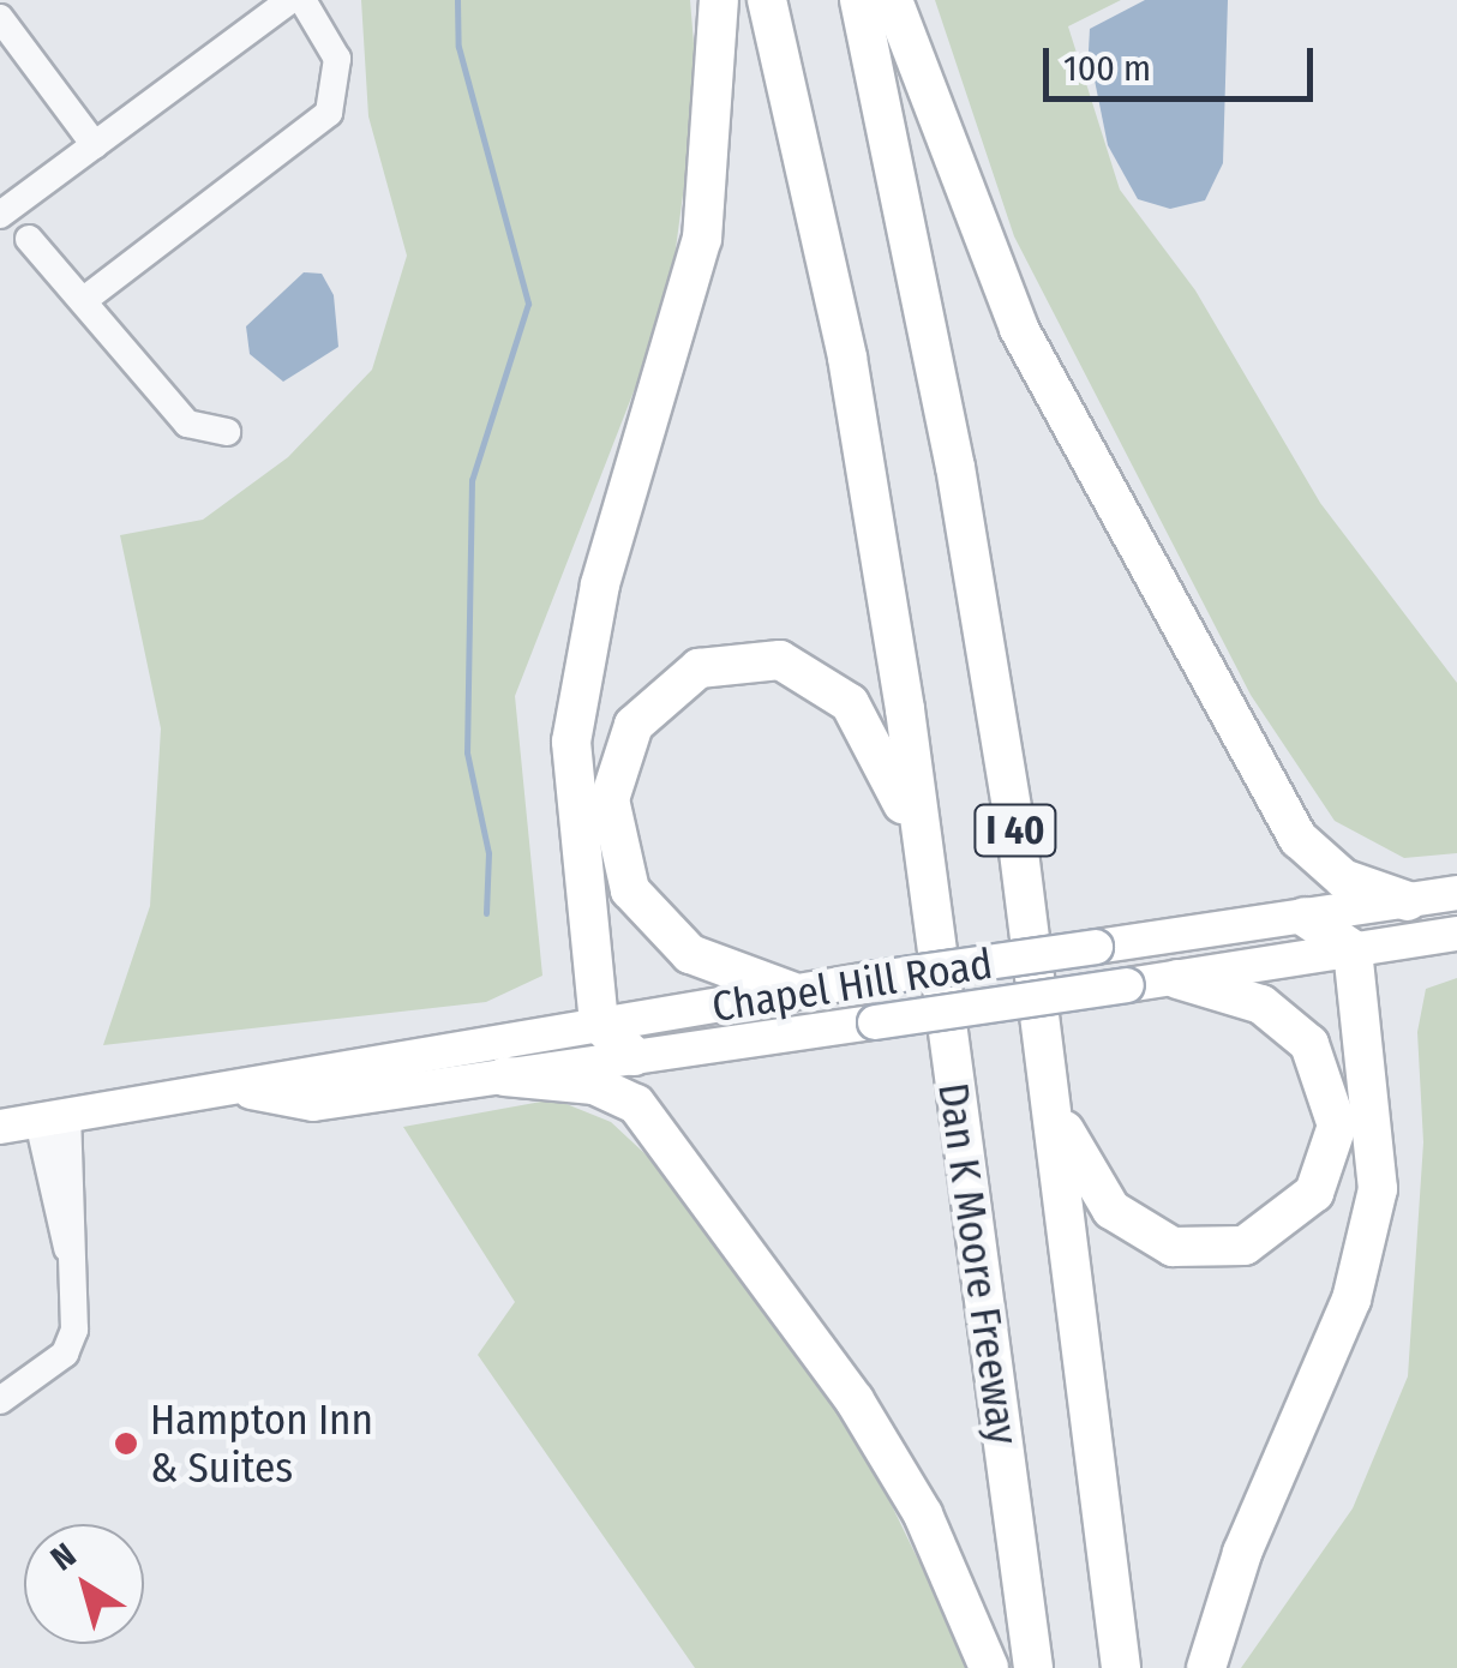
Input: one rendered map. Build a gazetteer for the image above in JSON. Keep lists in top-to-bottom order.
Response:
{
  "streets": {
    "highway": ["I 40", "Dan K Moore Freeway"],
    "main road": ["Chapel Hill Road"]
  },
  "crossings": [
    ["I 40", "Dan K Moore Freeway"]
  ],
  "places": ["Hampton Inn & Suites"],
  "scale_bar": "100 m",
  "north": "top left"
}
